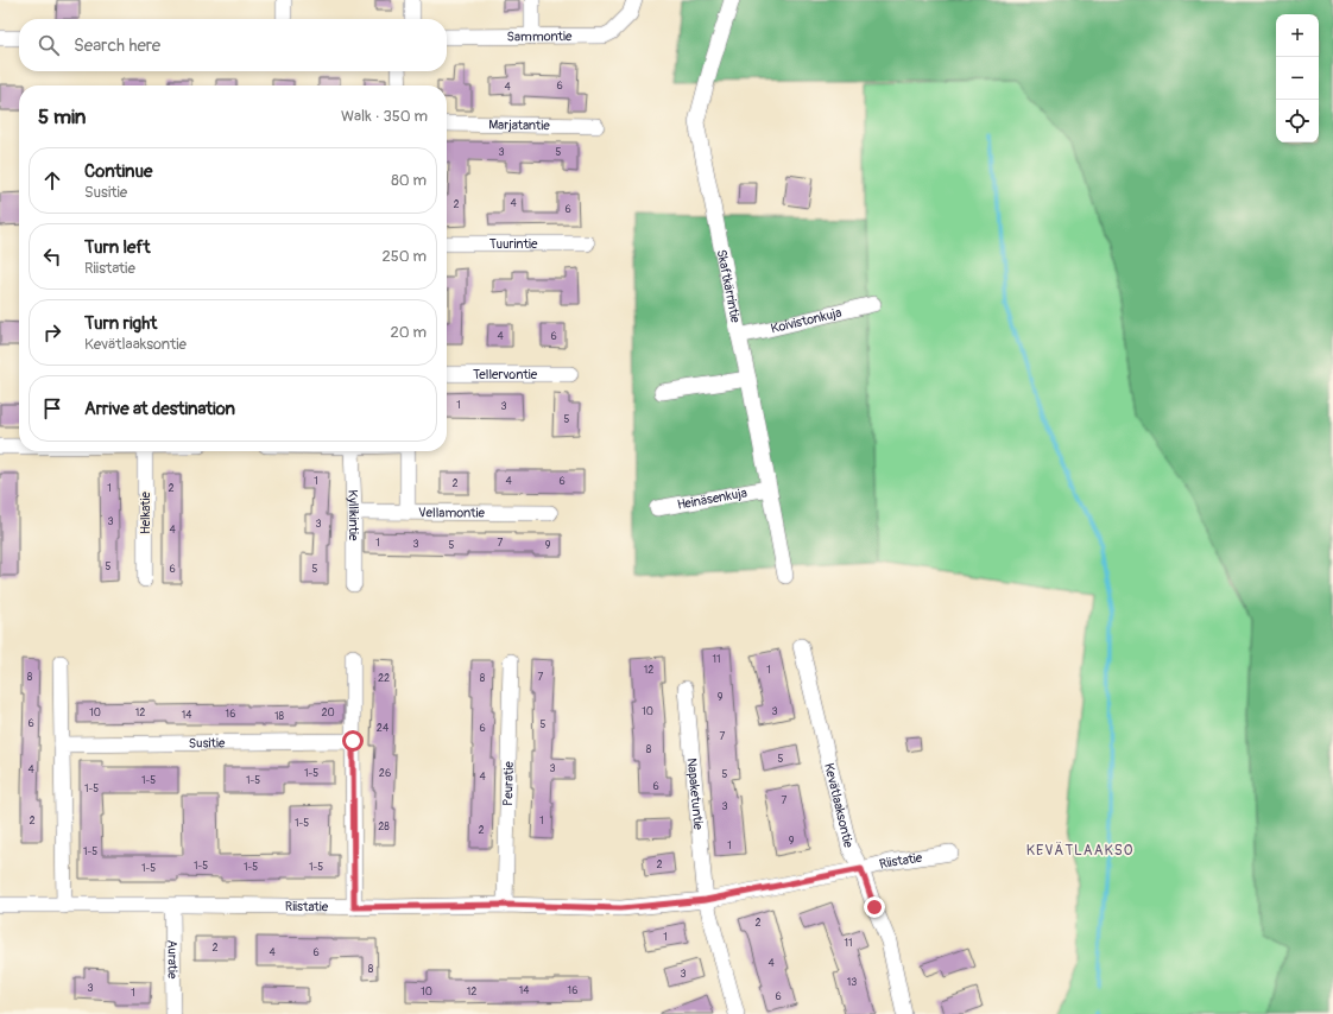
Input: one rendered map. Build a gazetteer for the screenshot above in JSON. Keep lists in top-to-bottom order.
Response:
{
  "streets": {
    "street": [
      "Sammontie",
      "Marjatantie",
      "Tuurintie",
      "Skaftkärrintie",
      "Koivistonkuja",
      "Tellervontie",
      "Heinäsenkuja",
      "Vellamontie",
      "Helkatie",
      "Kyllikintie",
      "Susitie",
      "Peuratie",
      "Napaketuntie",
      "Kevätlaaksontie",
      "Riistatie",
      "Auratie"
    ]
  },
  "crossings": [
    ["Skaftkärrintie", "Koivistonkuja"],
    ["Skaftkärrintie", "Heinäsenkuja"],
    ["Vellamontie", "Kyllikintie"],
    ["Peuratie", "Riistatie"],
    ["Napaketuntie", "Riistatie"],
    ["Kevätlaaksontie", "Riistatie"],
    ["Riistatie", "Auratie"]
  ],
  "districts": ["KEVÄTLAAKSO"],
  "house_numbers": [
    "6",
    "4",
    "3",
    "5",
    "4",
    "2",
    "6",
    "4",
    "6",
    "1",
    "3",
    "5",
    "1",
    "4",
    "6",
    "2",
    "1",
    "2",
    "3",
    "3",
    "4",
    "1",
    "7",
    "3",
    "5",
    "9",
    "5",
    "6",
    "5",
    "11",
    "12",
    "1",
    "8",
    "7",
    "22",
    "8",
    "9",
    "10",
    "3",
    "10",
    "12",
    "20",
    "16",
    "14",
    "18",
    "6",
    "5",
    "24",
    "6",
    "7",
    "8",
    "5",
    "3",
    "4",
    "1-5",
    "26",
    "5",
    "4",
    "1-5",
    "1-5",
    "6",
    "1-5",
    "7",
    "3",
    "2",
    "1",
    "1-5",
    "28",
    "2",
    "9",
    "1",
    "1-5",
    "2",
    "1-5",
    "1-5",
    "1-5",
    "1-5",
    "2",
    "1",
    "11",
    "2",
    "4",
    "6",
    "4",
    "8",
    "3",
    "13",
    "3",
    "14",
    "16",
    "10",
    "12",
    "1",
    "6"
  ],
  "page": {
    "map_buttons": ["+", "−"],
    "search": "Search here",
    "heading": ["5 min", "Walk · 350 m"],
    "list": [
      ["Continue", "Susitie", "80 m"],
      ["Turn left", "Riistatie", "250 m"],
      ["Turn right", "Kevätlaaksontie", "20 m"],
      "Arrive at destination"
    ]
  }
}
